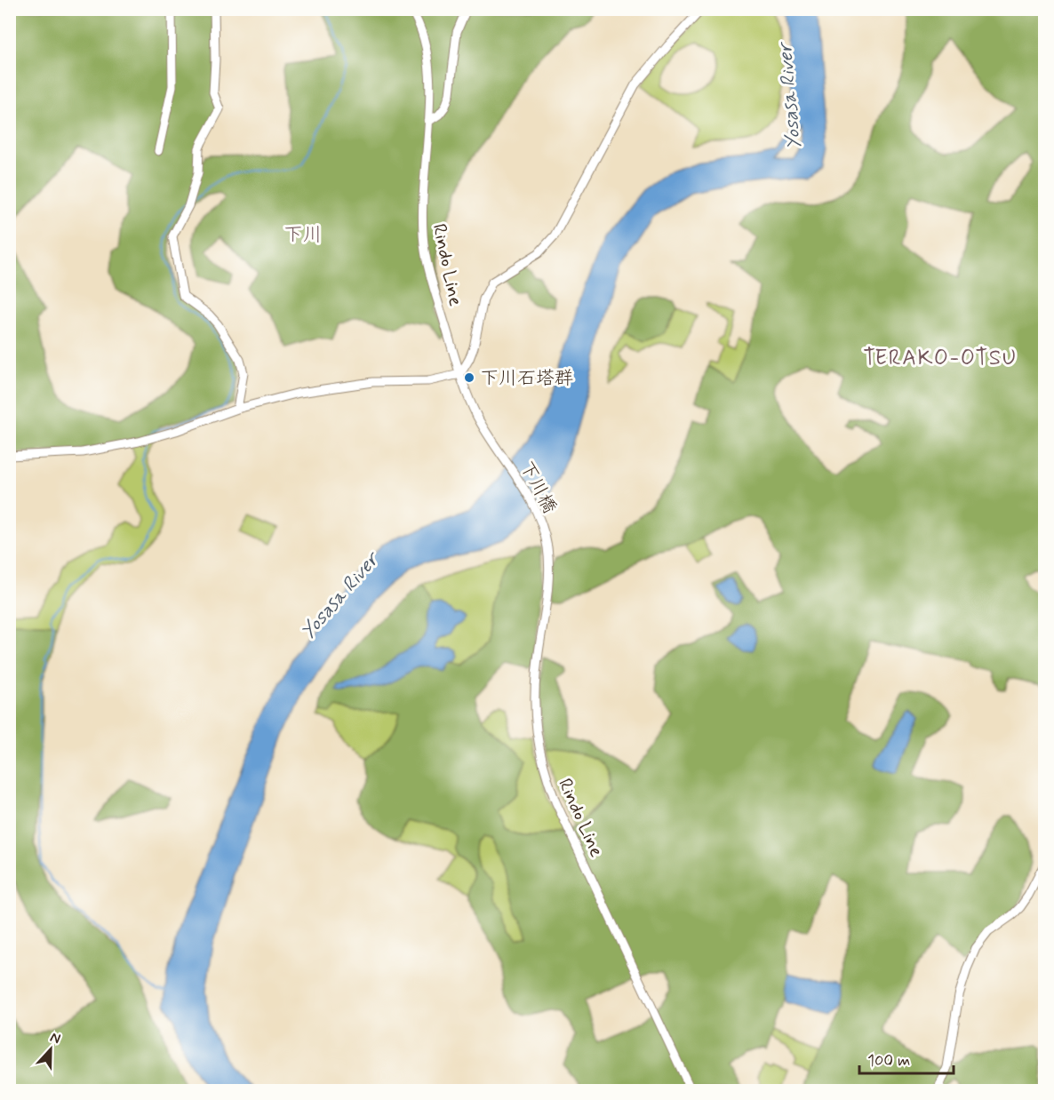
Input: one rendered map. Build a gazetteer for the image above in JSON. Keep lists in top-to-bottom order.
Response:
{
  "streets": {
    "street": ["Rindo Line", "下川橋"]
  },
  "crossings": [
    ["Rindo Line", "下川橋"]
  ],
  "districts": ["下川", "TERAKO-OTSU"],
  "water": ["Yosasa River"],
  "places": ["下川石塔群"],
  "scale_bar": "100 m",
  "north": "top"
}
